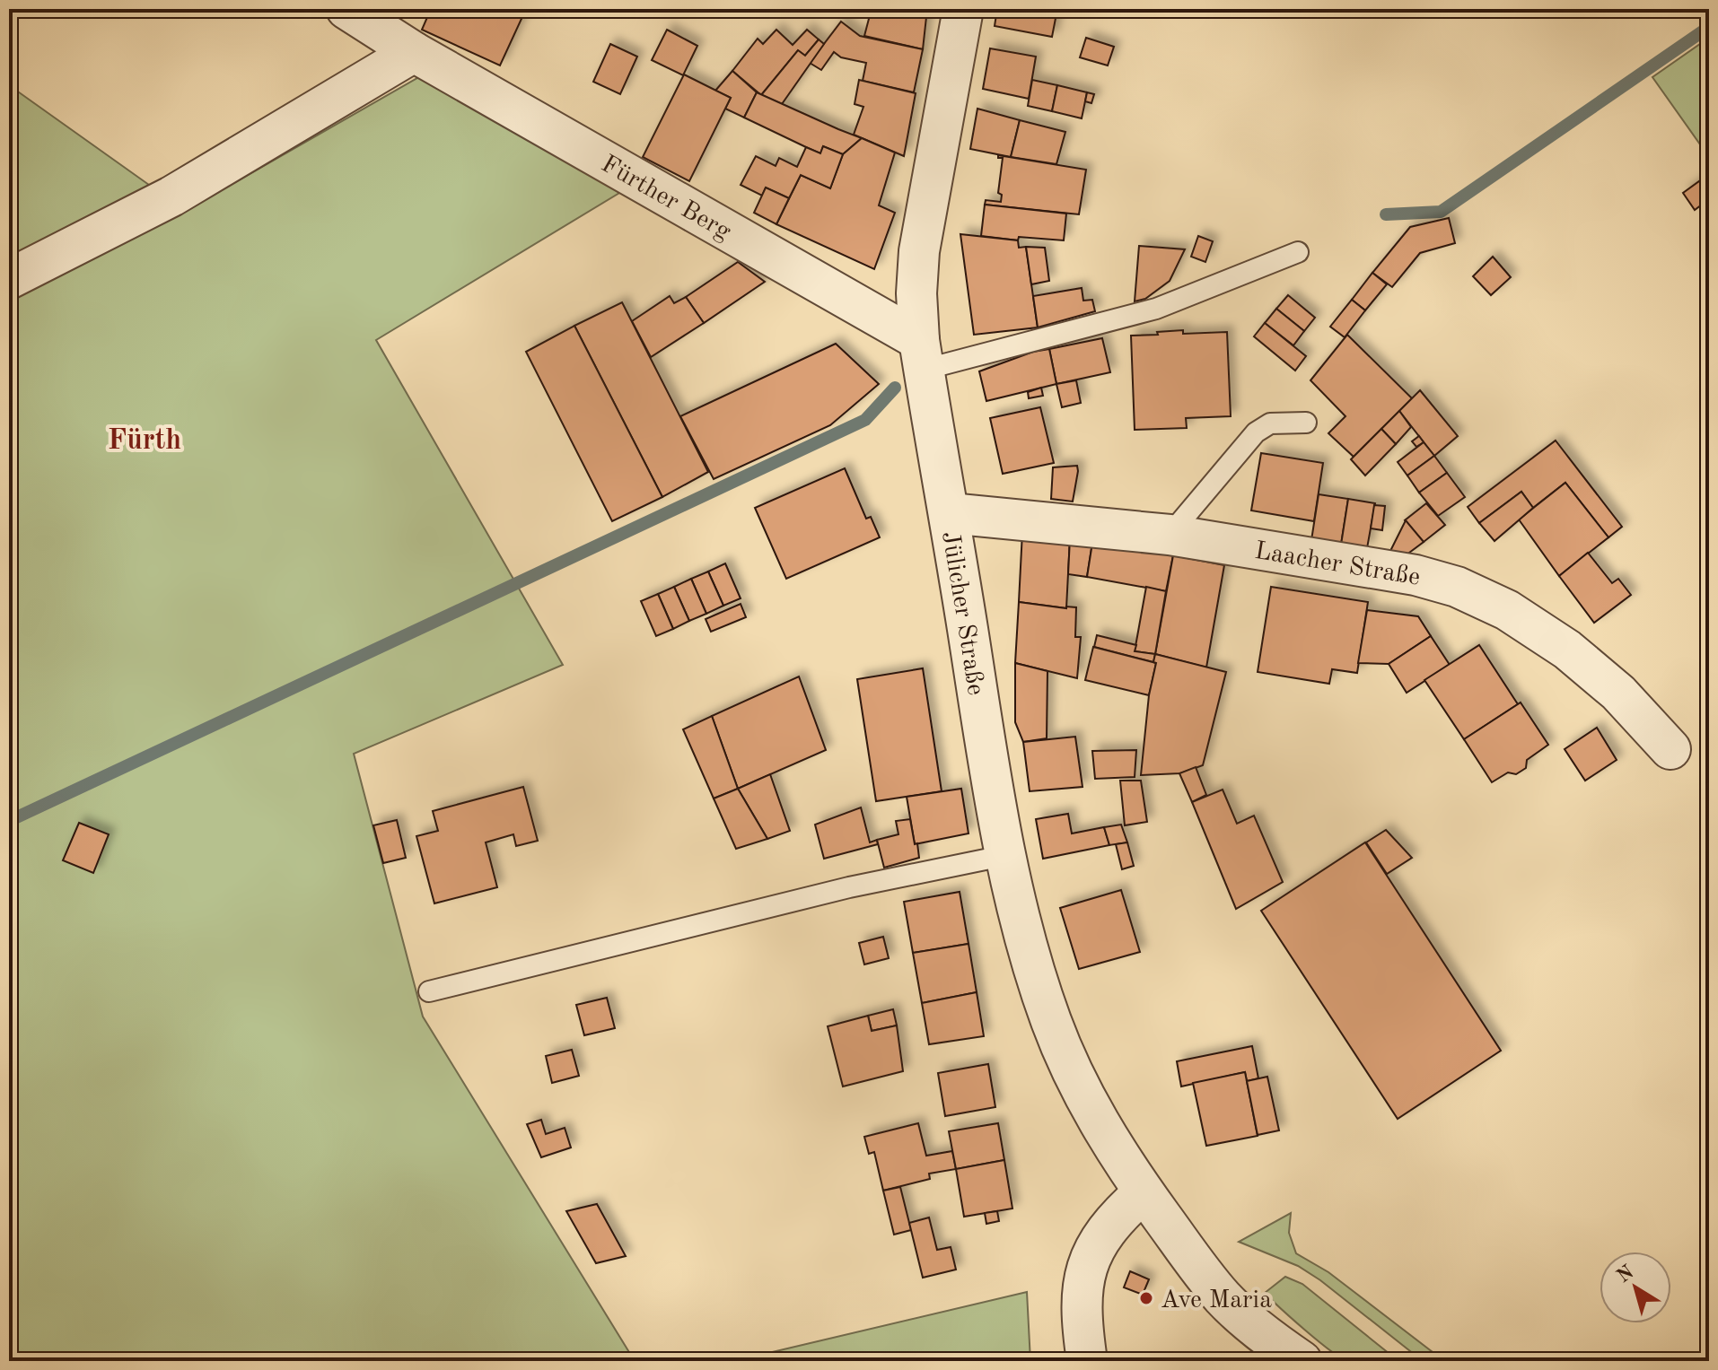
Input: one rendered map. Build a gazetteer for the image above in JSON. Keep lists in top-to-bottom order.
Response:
{
  "streets": {
    "street": ["Fürther Berg", "Laacher Straße", "Jülicher Straße"]
  },
  "crossings": [
    ["Fürther Berg", "Jülicher Straße"],
    ["Laacher Straße", "Jülicher Straße"]
  ],
  "districts": ["Fürth"],
  "places": ["Ave Maria"],
  "north": "top left"
}
